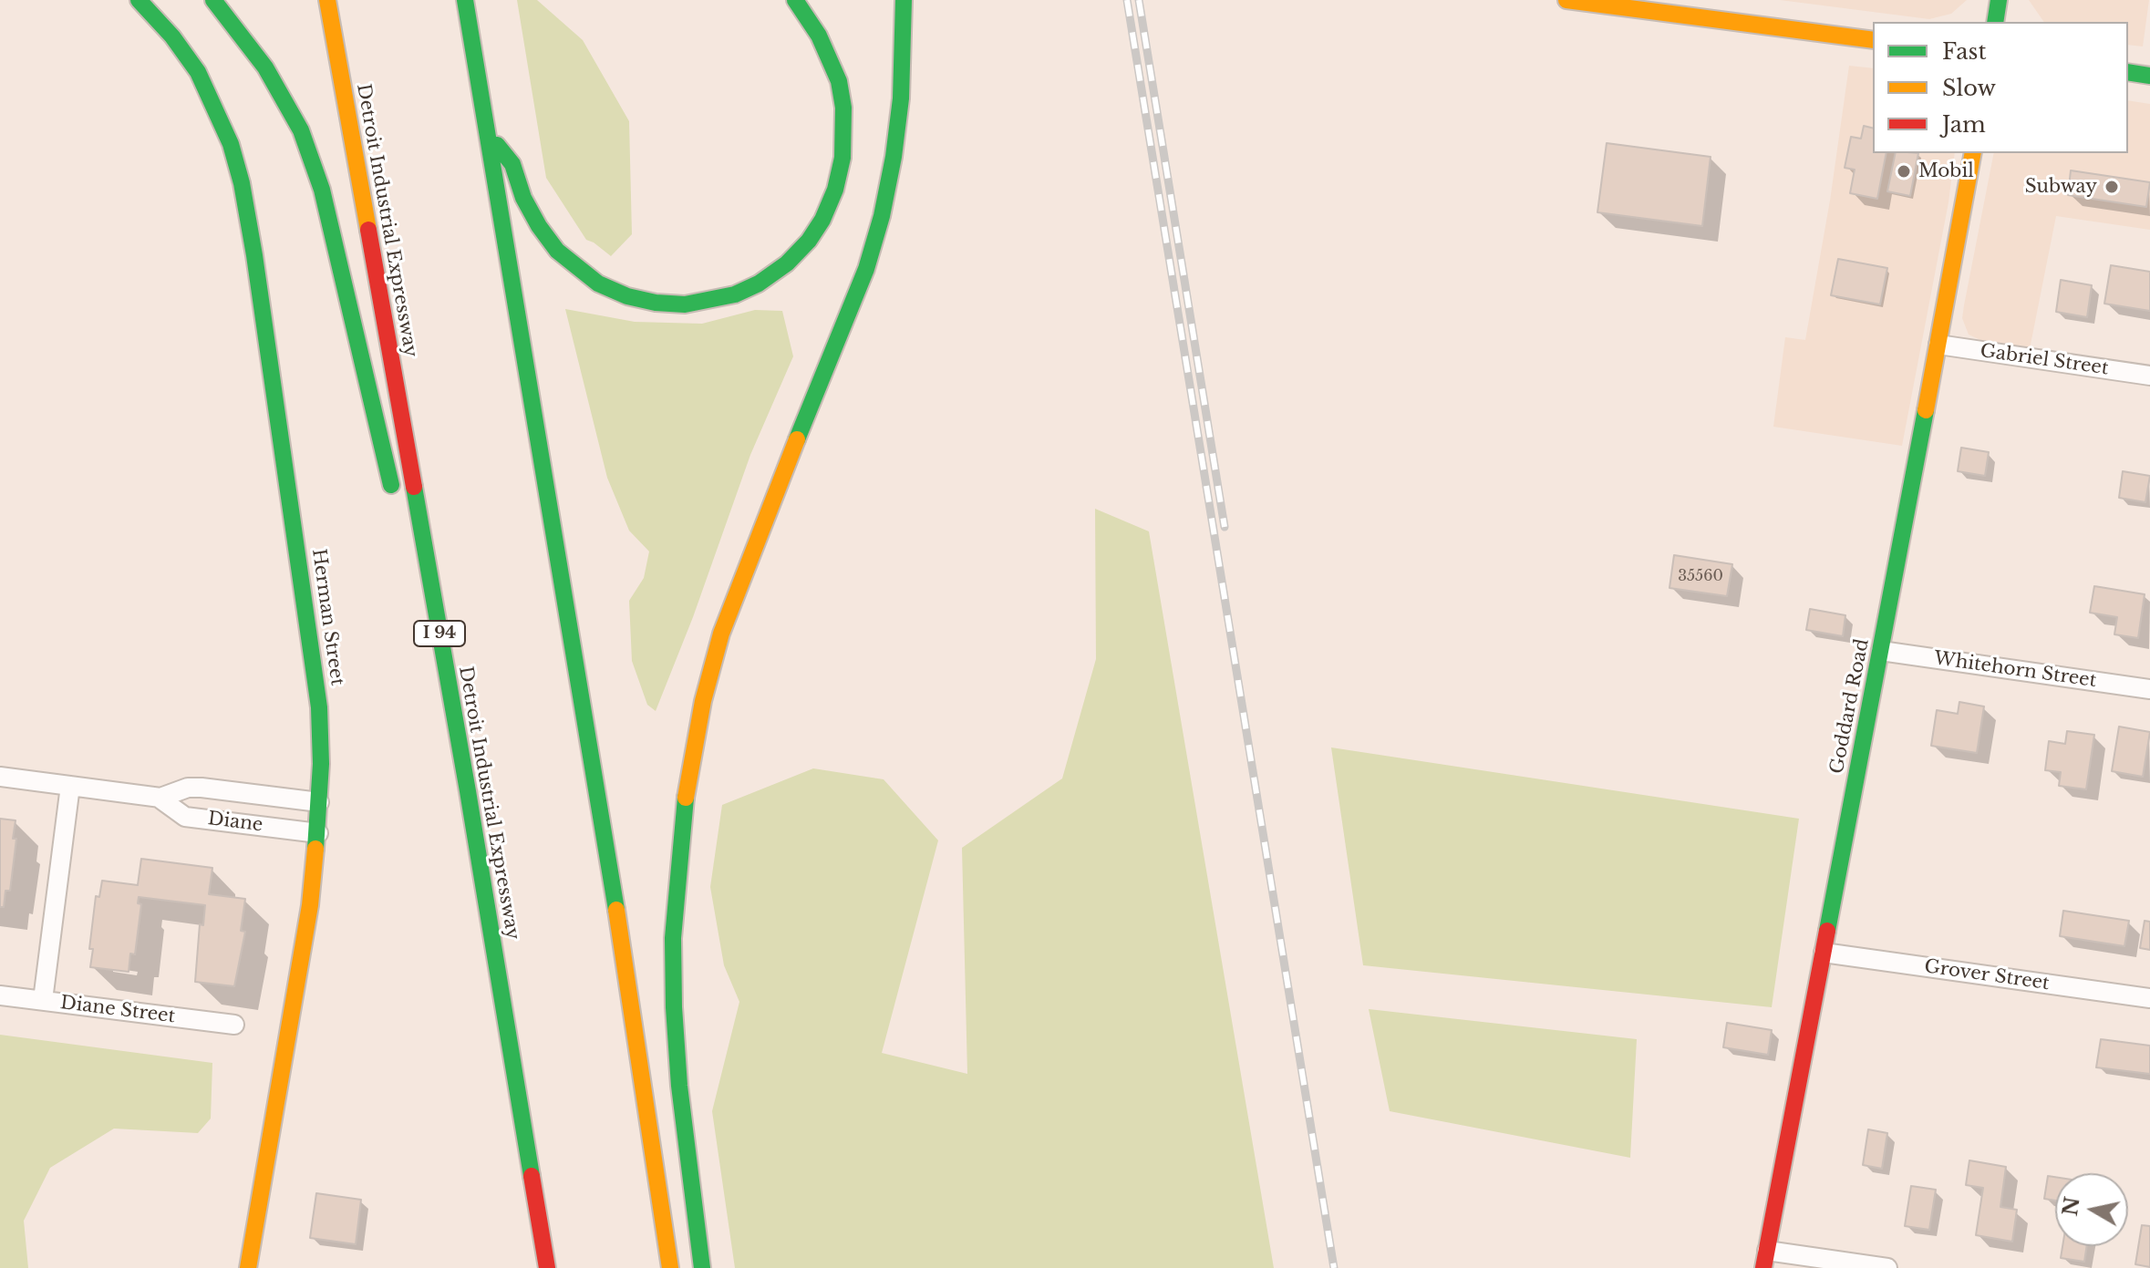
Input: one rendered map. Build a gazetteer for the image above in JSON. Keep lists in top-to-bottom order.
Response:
{
  "streets": {
    "main road": [
      "Detroit Industrial Expressway",
      "Herman Street",
      "I 94",
      "Goddard Road"
    ],
    "street": [
      "Gabriel Street",
      "Whitehorn Street",
      "Diane",
      "Grover Street",
      "Diane Street"
    ]
  },
  "crossings": [
    ["Gabriel Street", "Goddard Road"],
    ["Herman Street", "Diane"],
    ["Whitehorn Street", "Goddard Road"],
    ["Goddard Road", "Grover Street"]
  ],
  "places": ["Mobil", "Subway"],
  "house_numbers": ["35560"],
  "legend": ["Fast", "Slow", "Jam"],
  "north": "left"
}
